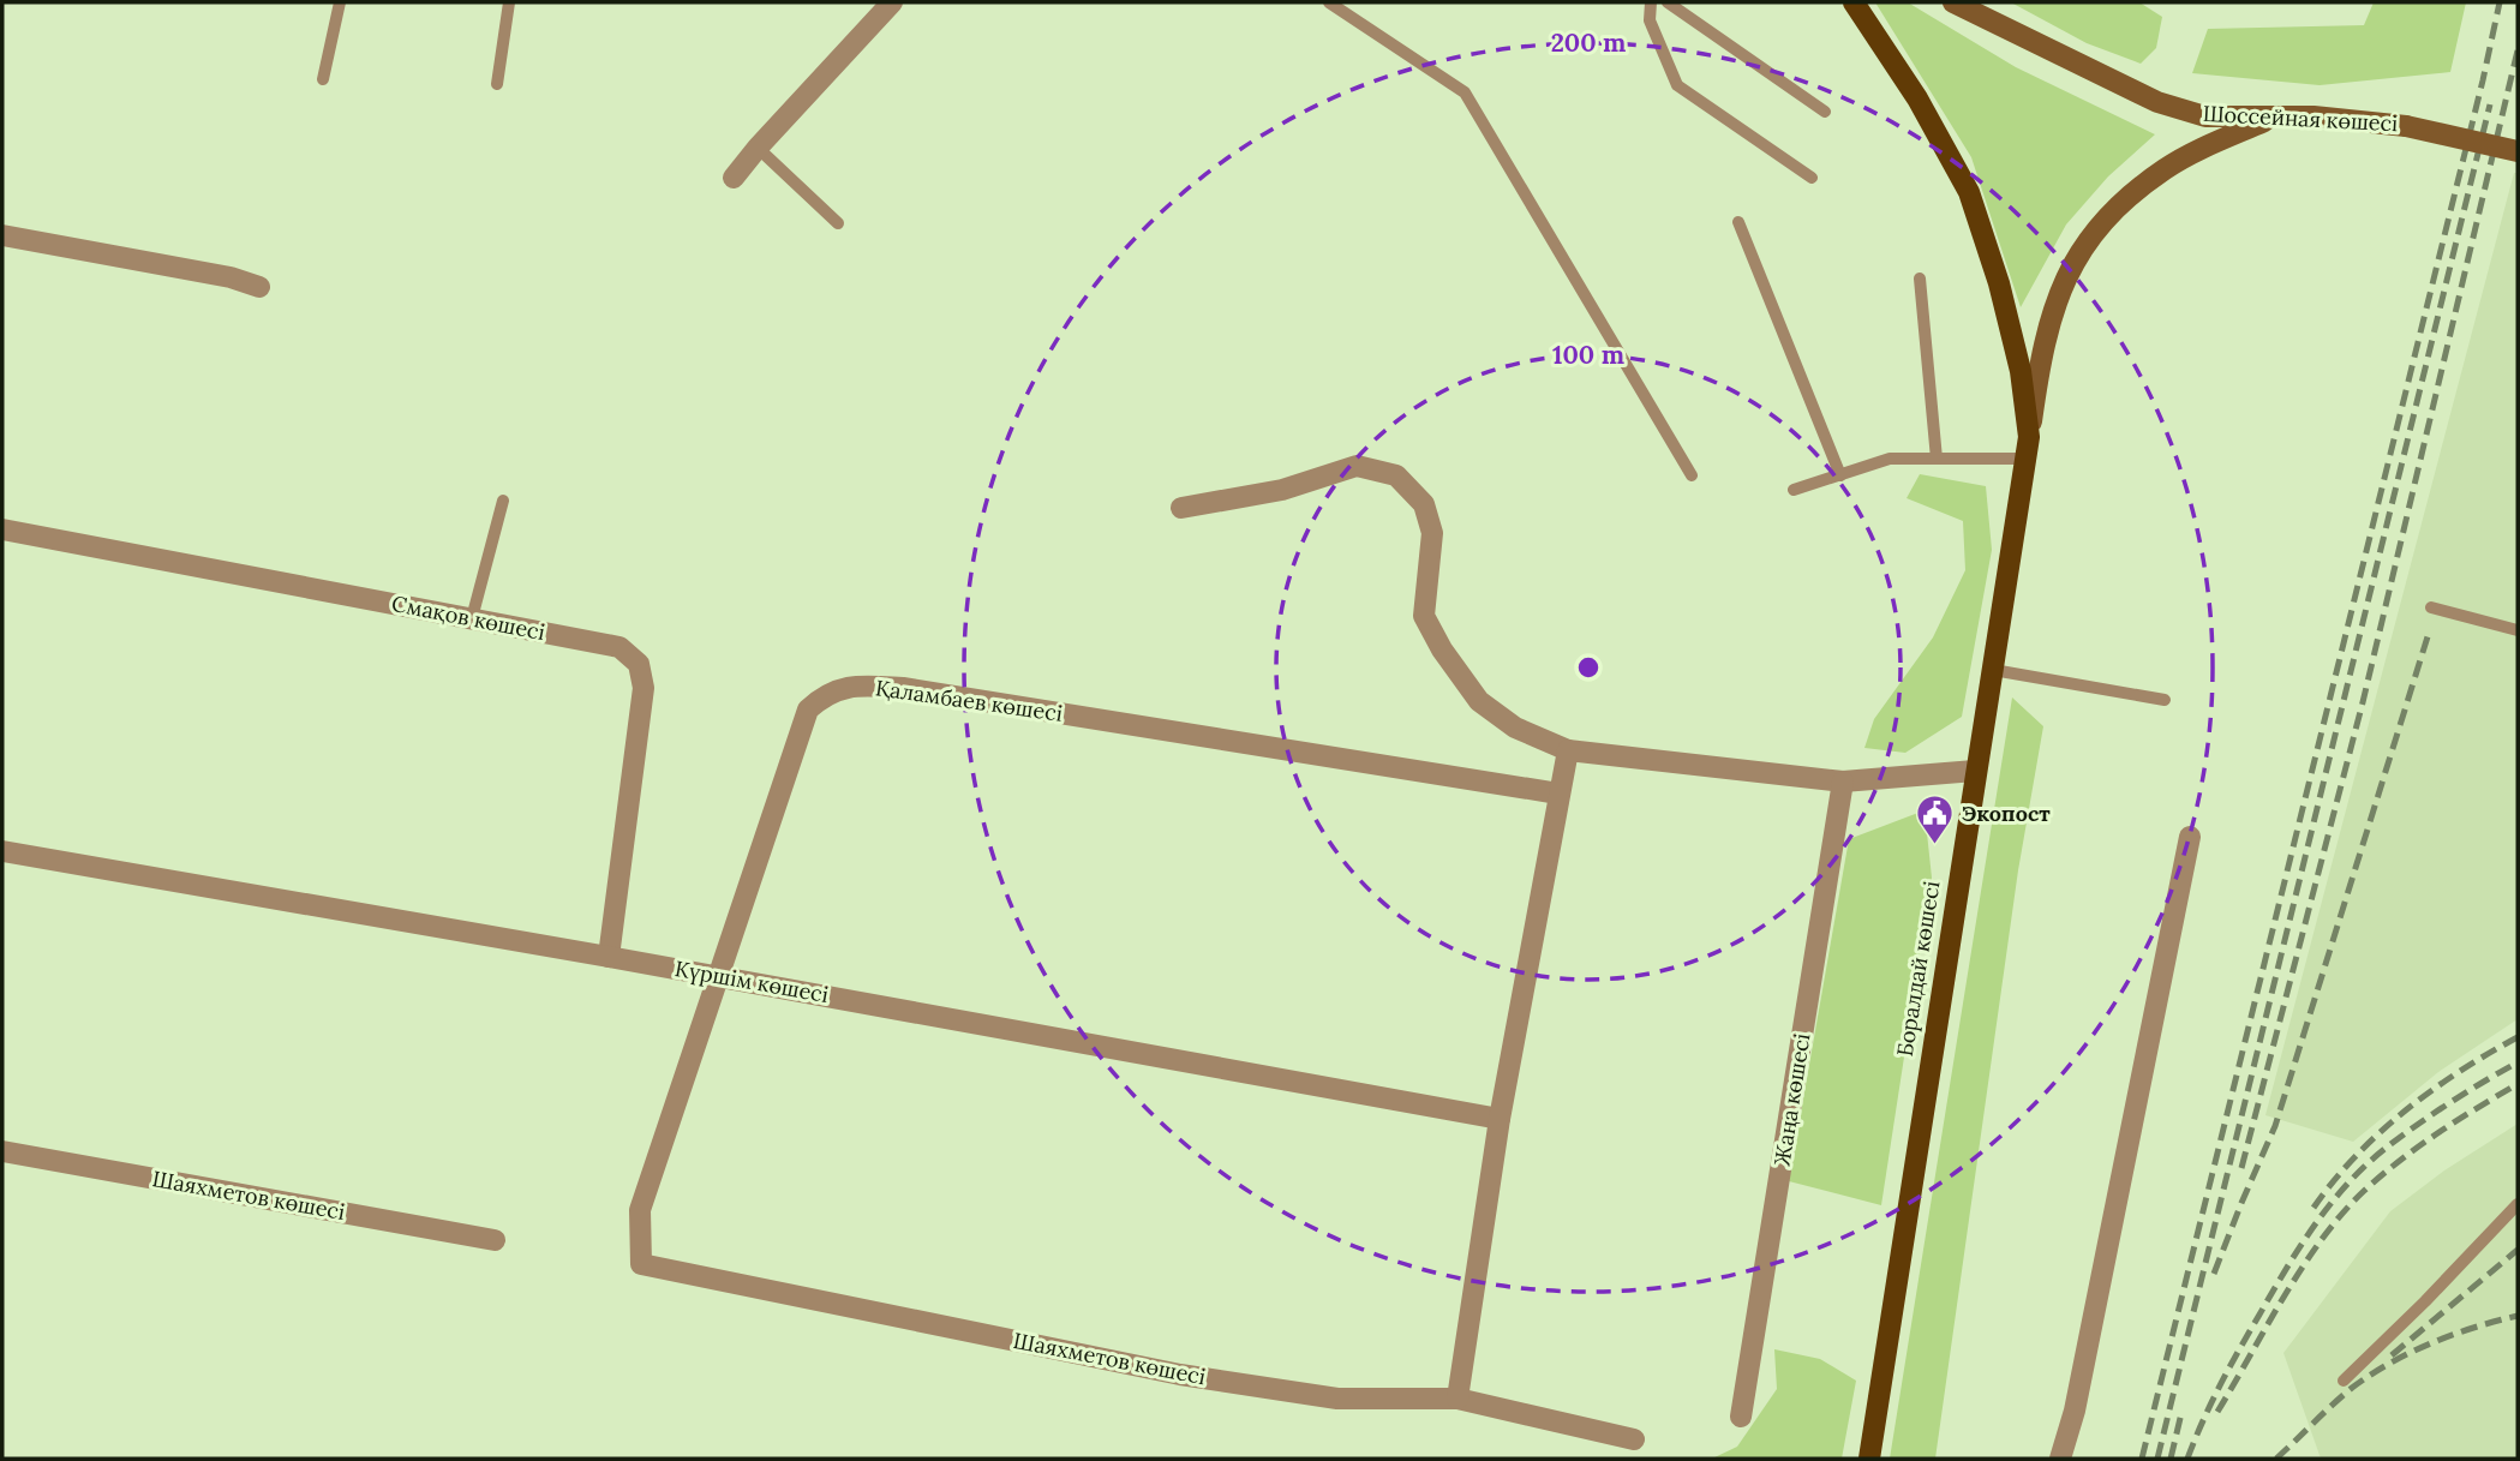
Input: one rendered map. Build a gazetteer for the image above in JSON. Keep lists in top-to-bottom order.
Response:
{
  "streets": {
    "main road": ["Шоссейная көшесі", "Боралдай көшесі"],
    "street": [
      "Смақов көшесі",
      "Қаламбаев көшесі",
      "Күршім көшесі",
      "Жаңа көшесі",
      "Шаяхметов көшесі"
    ]
  },
  "crossings": [
    ["Смақов көшесі", "Күршім көшесі"],
    ["Қаламбаев көшесі", "Күршім көшесі"],
    ["Қаламбаев көшесі", "Шаяхметов көшесі"]
  ],
  "places": {
    "public building": ["Экопост"]
  },
  "rings": ["200 m", "100 m"]
}
